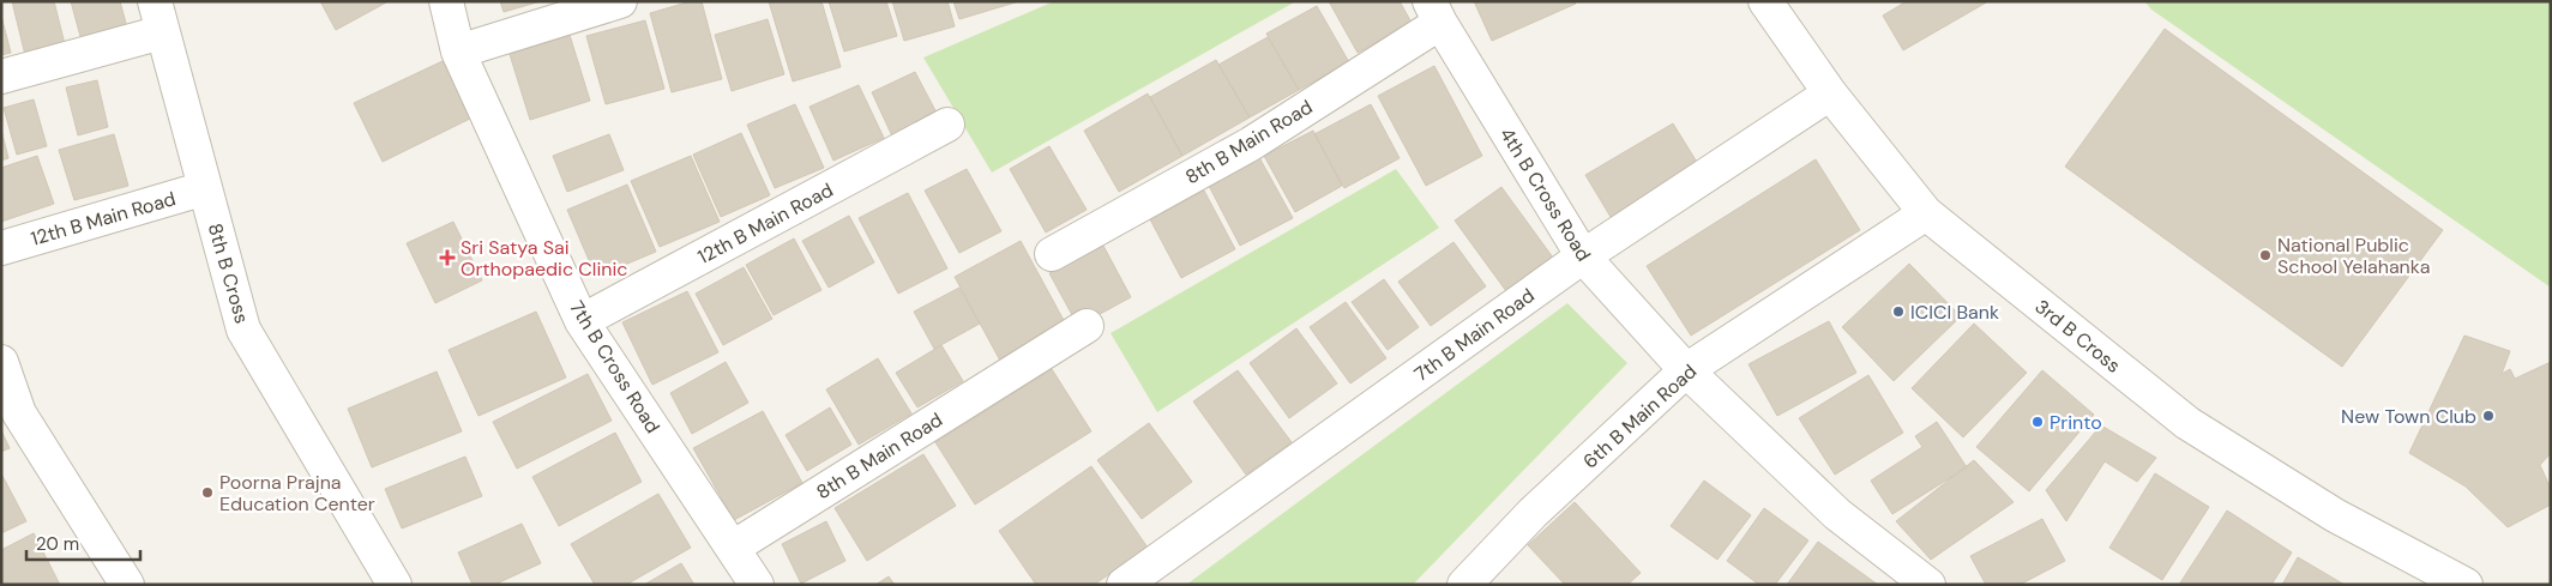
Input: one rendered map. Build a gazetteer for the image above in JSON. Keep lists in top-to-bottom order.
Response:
{
  "streets": {
    "street": [
      "8th B Main Road",
      "4th B Cross Road",
      "12th B Main Road",
      "8th B Cross",
      "7th B Main Road",
      "3rd B Cross",
      "7th B Cross Road",
      "6th B Main Road"
    ]
  },
  "crossings": [
    ["8th B Main Road", "4th B Cross Road"],
    ["8th B Main Road", "7th B Cross Road"],
    ["4th B Cross Road", "7th B Main Road"],
    ["4th B Cross Road", "6th B Main Road"],
    ["12th B Main Road", "8th B Cross"],
    ["12th B Main Road", "7th B Cross Road"],
    ["7th B Main Road", "3rd B Cross"],
    ["3rd B Cross", "6th B Main Road"]
  ],
  "places": {
    "other": [
      "National Public School Yelahanka",
      "ICICI Bank",
      "New Town Club",
      "Printo",
      "Poorna Prajna Education Center"
    ],
    "health": ["Sri Satya Sai Orthopaedic Clinic"]
  },
  "scale_bar": "20 m"
}
